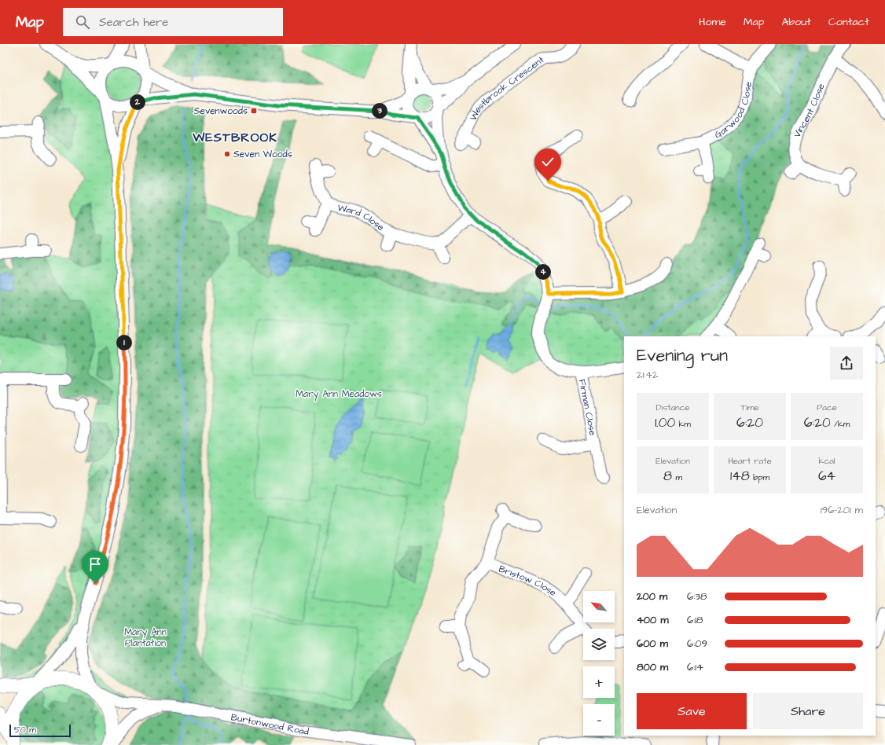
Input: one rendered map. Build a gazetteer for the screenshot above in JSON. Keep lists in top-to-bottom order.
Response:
{
  "streets": {
    "street": [
      "Westbrook Crescent",
      "Garwood Close",
      "Vincent Close",
      "Ward Close",
      "Firman Close",
      "Bristow Close",
      "Burtonwood Road"
    ]
  },
  "districts": ["WESTBROOK"],
  "parks": ["Mary Ann Meadows", "Mary Ann Plantation"],
  "places": {
    "transit": ["Sevenwoods"],
    "other": ["Seven Woods"]
  },
  "scale_bar": "50 m",
  "north": "top left",
  "page": {
    "header": "Map",
    "search": "Search here",
    "nav": [
      "Home",
      "Map",
      "About",
      "Contact"
    ],
    "pins": [
      "2",
      "3",
      "4",
      "1"
    ],
    "heading": ["Evening run", "21:42"],
    "stats": [
      ["Distance", "1.00 km"],
      ["Time", "6:20"],
      ["Pace", "6:20 /km"],
      ["Elevation", "8 m"],
      ["Heart rate", "148 bpm"],
      ["kcal", "64"]
    ],
    "chart": ["Elevation", "196–201 m"],
    "list": [
      {
        "name": "200 m",
        "note": "6:38"
      },
      {
        "name": "400 m",
        "note": "6:18"
      },
      {
        "name": "600 m",
        "note": "6:09"
      },
      {
        "name": "800 m",
        "note": "6:14"
      }
    ],
    "map_buttons": ["+", "−"],
    "buttons": ["Save", "Share"],
    "scale": "50 m"
  }
}
